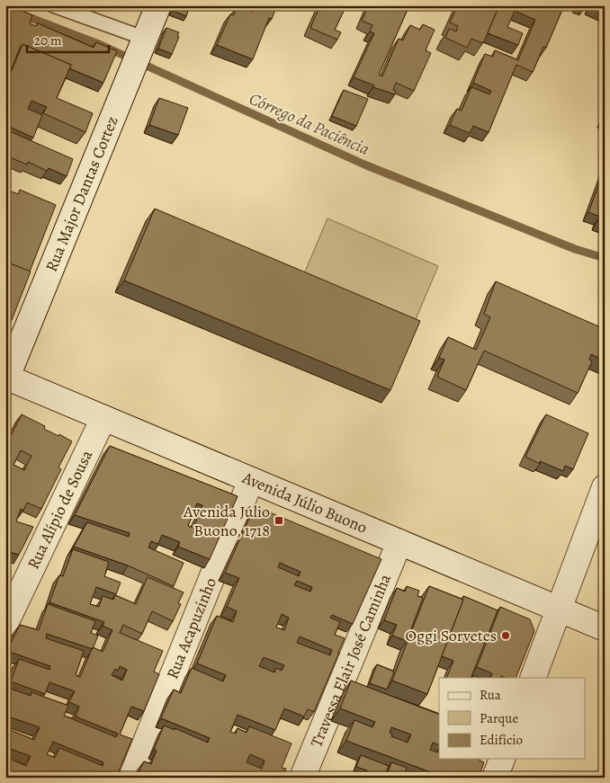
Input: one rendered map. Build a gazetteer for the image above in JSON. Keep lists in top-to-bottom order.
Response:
{
  "streets": {
    "street": [
      "Rua Major Dantas Cortez",
      "Avenida Júlio Buono",
      "Rua Alípio de Sousa",
      "Rua Acapuzinho",
      "Travessa Elair José Caminha"
    ]
  },
  "crossings": [
    ["Rua Major Dantas Cortez", "Avenida Júlio Buono"],
    ["Avenida Júlio Buono", "Rua Alípio de Sousa"],
    ["Avenida Júlio Buono", "Rua Acapuzinho"],
    ["Avenida Júlio Buono", "Travessa Elair José Caminha"]
  ],
  "water": ["Córrego da Paciência"],
  "places": {
    "transit": ["Avenida Júlio Buono, 1718"],
    "other": ["Oggi Sorvetes"]
  },
  "legend": ["Rua", "Parque", "Edifício"],
  "scale_bar": "20 m"
}
